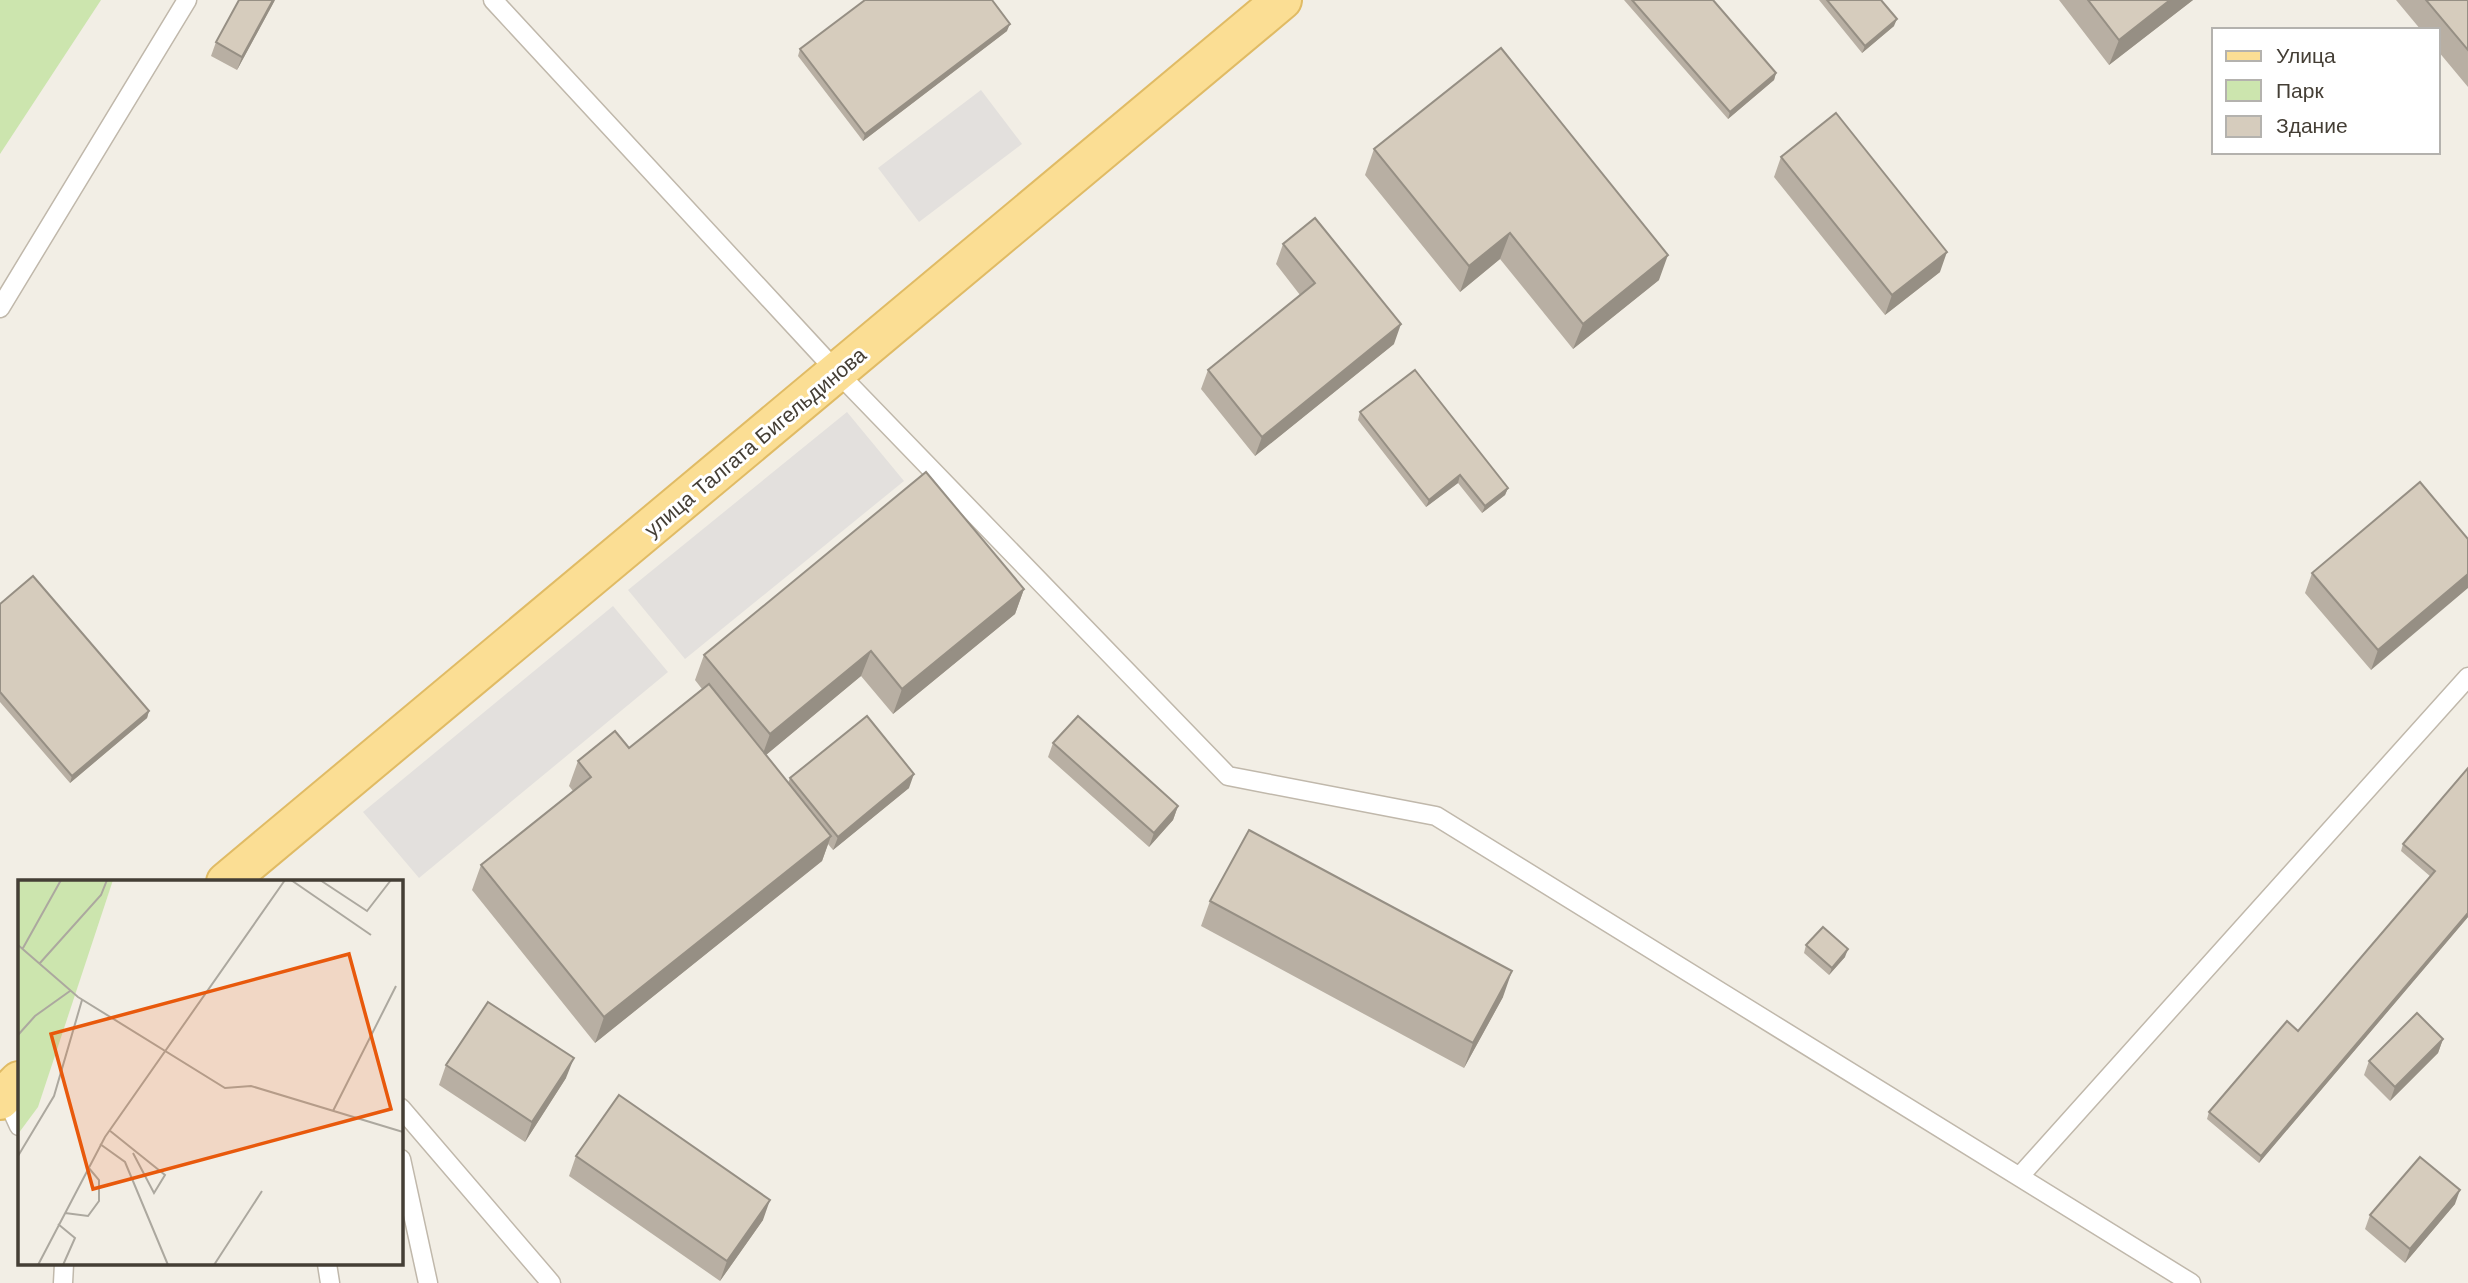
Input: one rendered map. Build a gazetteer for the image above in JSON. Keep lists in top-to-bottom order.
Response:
{
  "streets": {
    "main road": ["улица Талгата Бигельдинова"]
  },
  "legend": ["Улица", "Парк", "Здание"]
}
